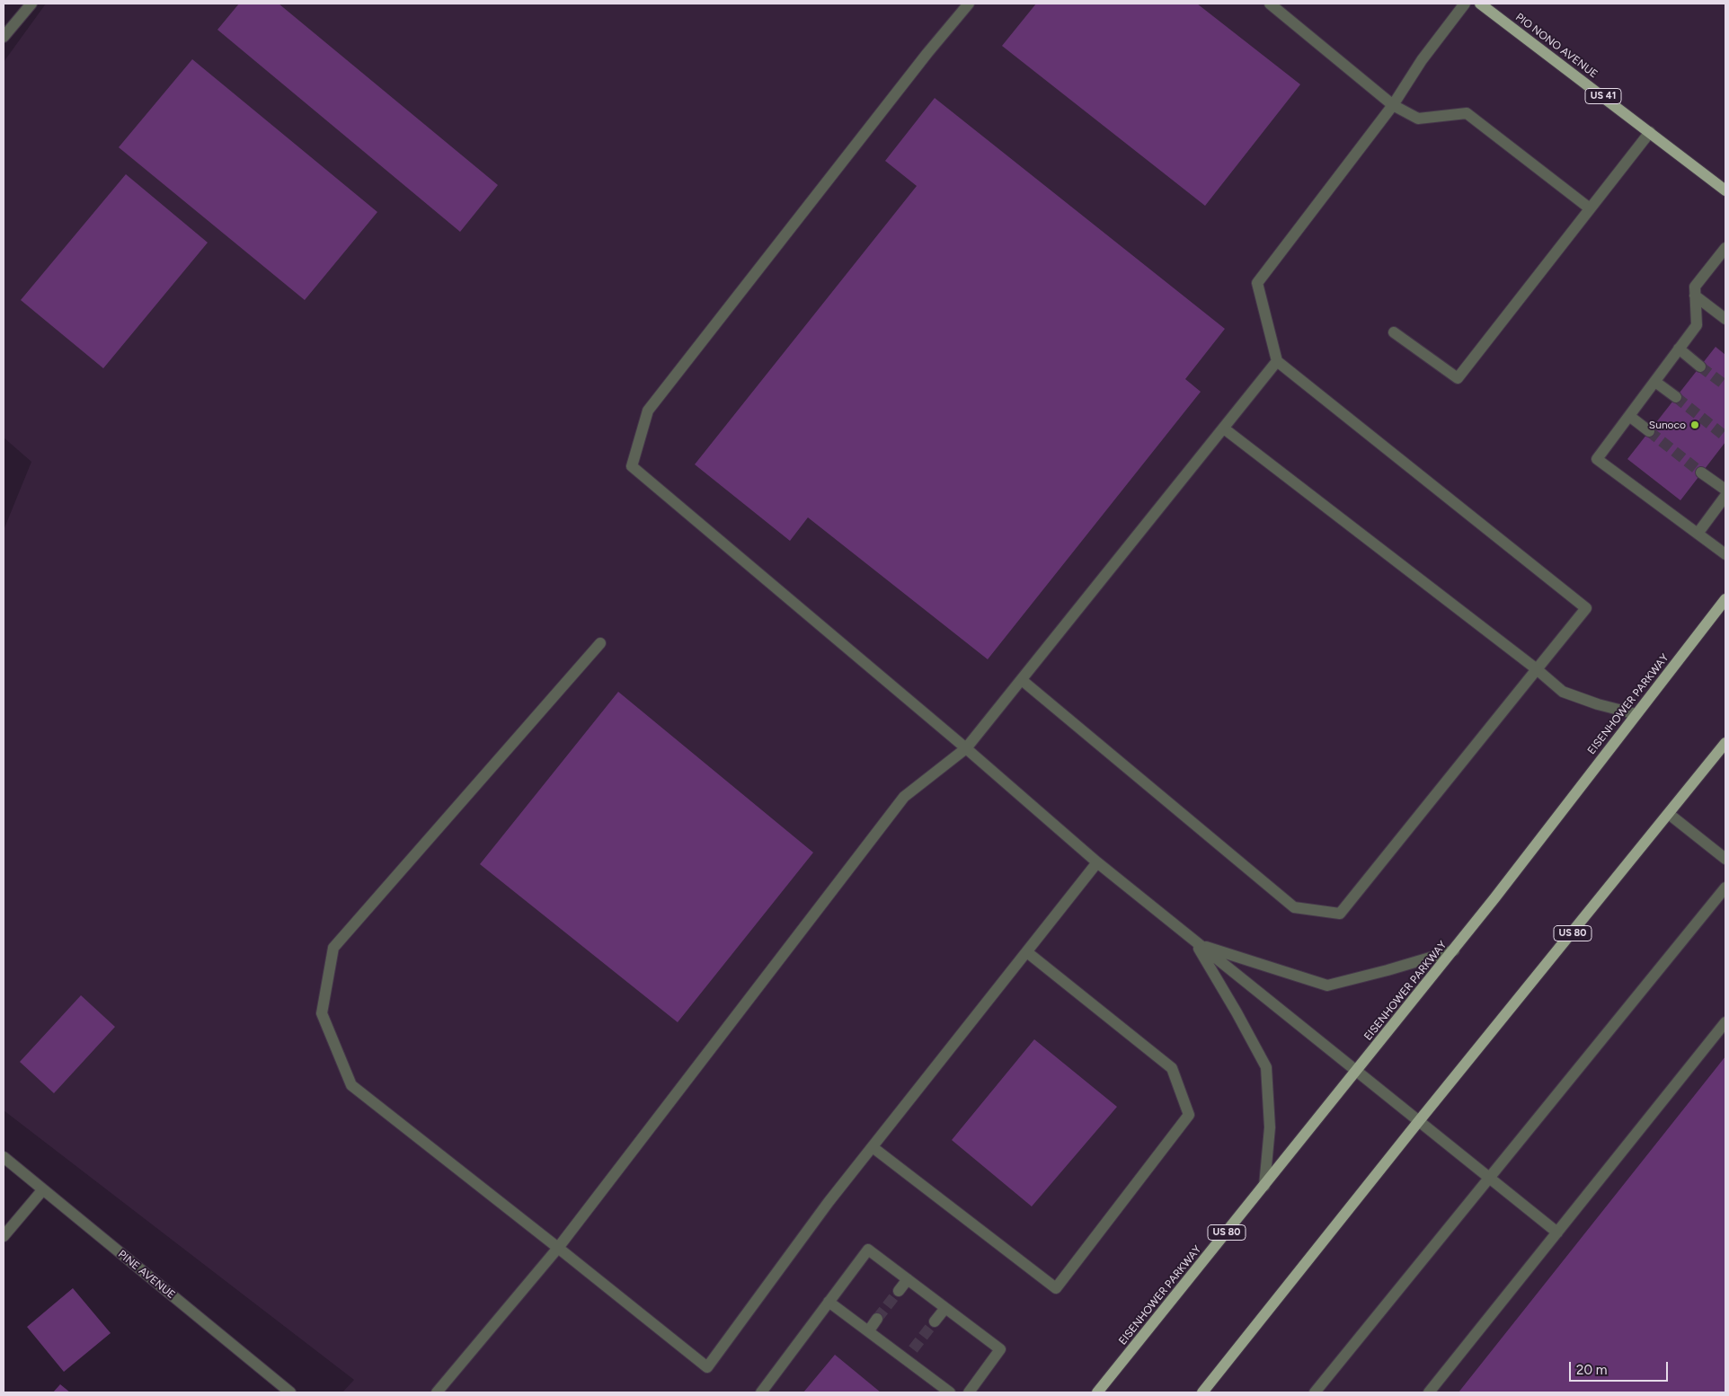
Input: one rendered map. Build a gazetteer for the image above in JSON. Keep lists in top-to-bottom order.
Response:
{
  "streets": {
    "main road": [
      "PIO NONO AVENUE",
      "US 41",
      "EISENHOWER PARKWAY",
      "US 80"
    ],
    "street": ["PINE AVENUE"]
  },
  "places": ["Sunoco"],
  "scale_bar": "20 m"
}
